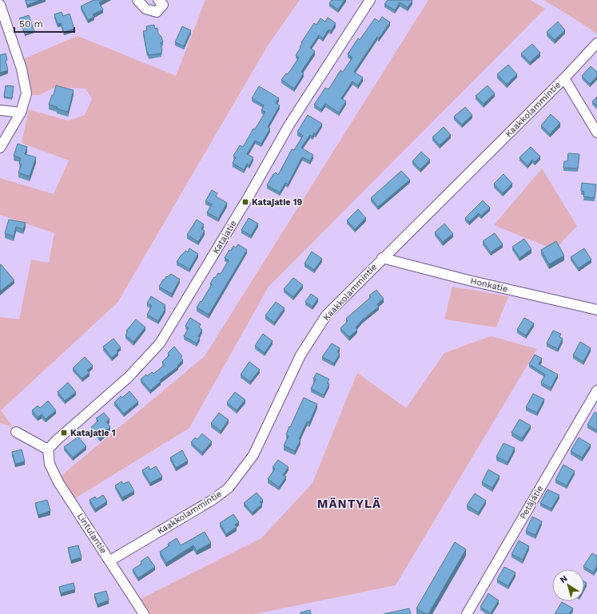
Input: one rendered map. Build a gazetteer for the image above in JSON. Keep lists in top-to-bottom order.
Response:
{
  "streets": {
    "street": [
      "Kaakkolammintie",
      "Katajatie",
      "Honkatie",
      "Petäjätie",
      "Lintulantie"
    ]
  },
  "crossings": [
    ["Kaakkolammintie", "Honkatie"],
    ["Kaakkolammintie", "Lintulantie"],
    ["Katajatie", "Lintulantie"]
  ],
  "districts": ["MÄNTYLÄ"],
  "places": {
    "transit": ["Katajatie 19", "Katajatie 1"]
  },
  "scale_bar": "50 m",
  "north": "top left"
}
